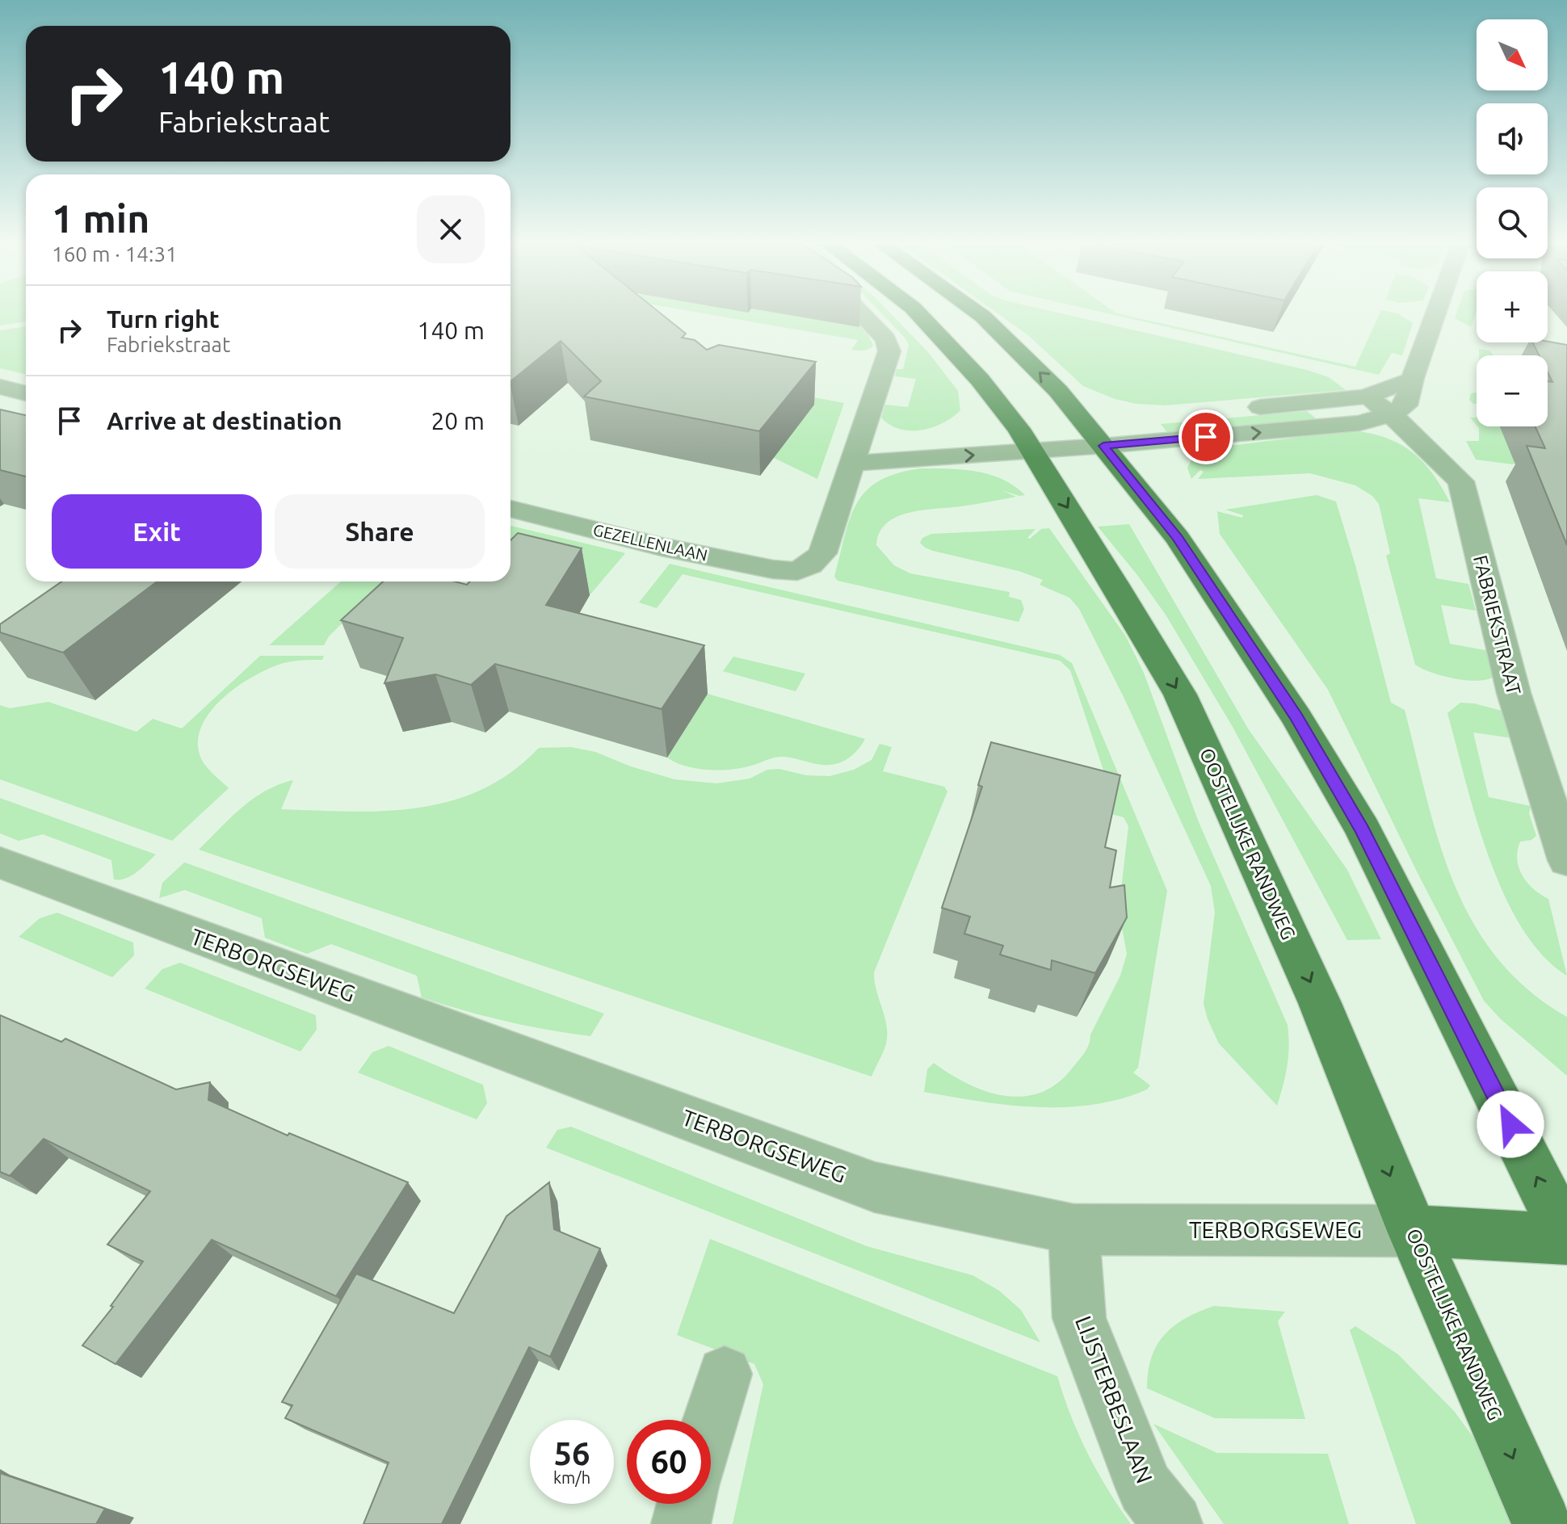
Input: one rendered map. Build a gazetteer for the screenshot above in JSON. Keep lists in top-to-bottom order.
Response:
{
  "streets": {
    "main road": ["OOSTELIJKE RANDWEG", "TERBORGSEWEG"],
    "street": ["GEZELLENLAAN", "FABRIEKSTRAAT", "LIJSTERBESLAAN"]
  },
  "crossings": [
    ["OOSTELIJKE RANDWEG", "TERBORGSEWEG"],
    ["TERBORGSEWEG", "LIJSTERBESLAAN"]
  ],
  "north": "bottom right",
  "page": {
    "map_buttons": ["+", "−"],
    "turn": ["140 m", "Fabriekstraat"],
    "heading": ["1 min", "160 m · 14:31"],
    "list": [
      {
        "name": "Turn right",
        "note": "Fabriekstraat",
        "value": "140 m"
      },
      {
        "name": "Arrive at destination",
        "value": "20 m"
      }
    ],
    "buttons": ["Exit", "Share"],
    "speed": "56 km/h",
    "limit": "60"
  }
}
